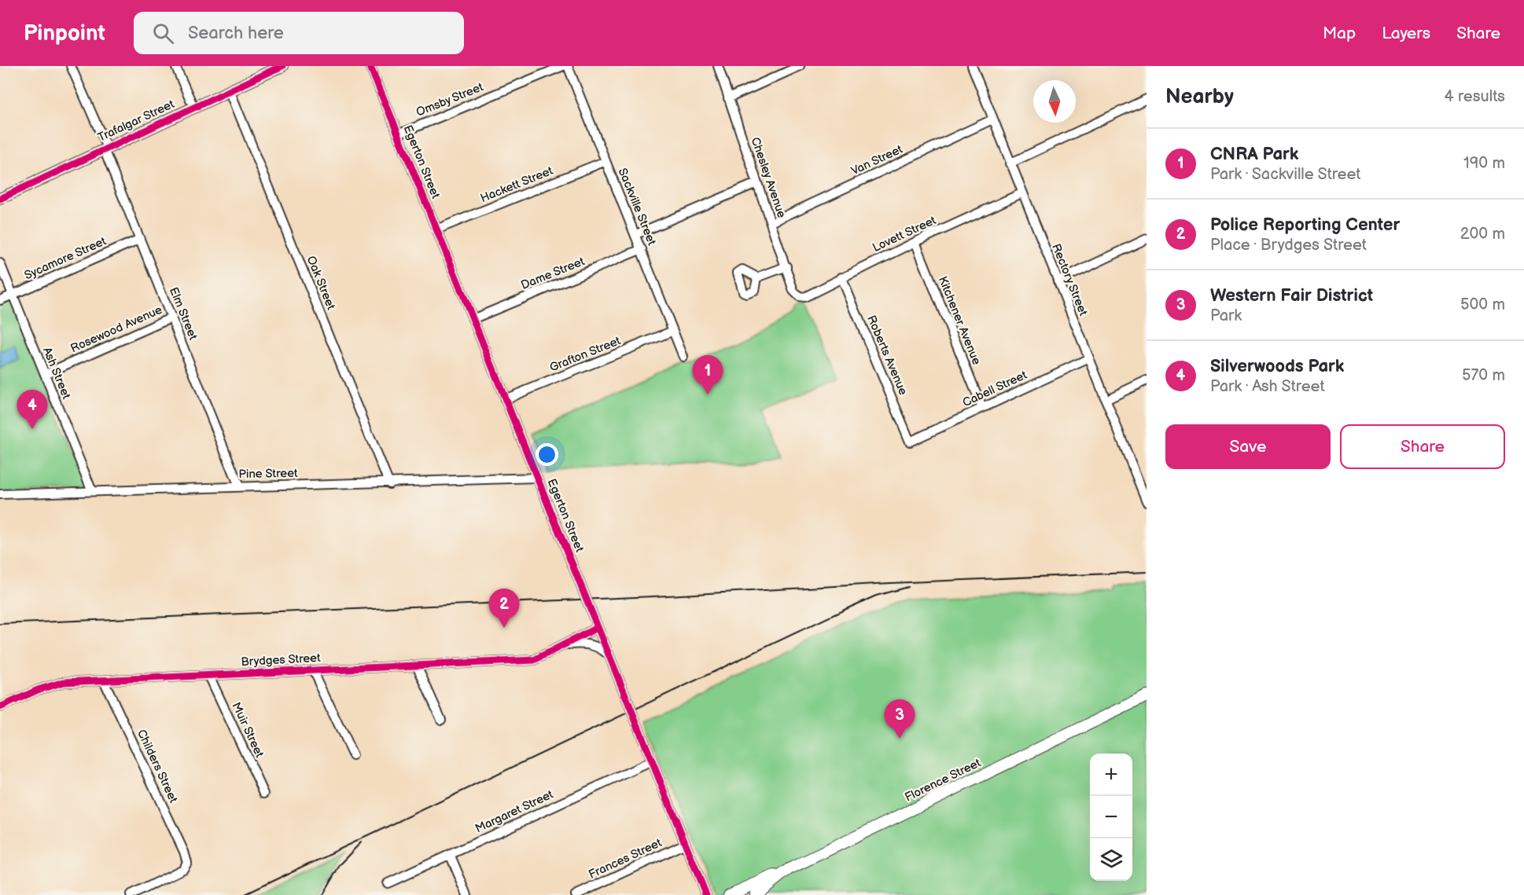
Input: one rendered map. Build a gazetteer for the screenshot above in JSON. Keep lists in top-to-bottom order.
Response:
{
  "streets": {
    "main road": ["Trafalgar Street", "Florence Street"],
    "street": [
      "Omsby Street",
      "Van Street",
      "Egerton Street",
      "Chesley Avenue",
      "Hackett Street",
      "Sackville Street",
      "Lovett Street",
      "Sycamore Street",
      "Dame Street",
      "Rectory Street",
      "Oak Street",
      "Elm Street",
      "Kitchener Avenue",
      "Rosewood Avenue",
      "Grafton Street",
      "Roberts Avenue",
      "Ash Street",
      "Cabell Street",
      "Pine Street",
      "Brydges Street",
      "Muir Street",
      "Childers Street",
      "Margaret Street",
      "Frances Street"
    ]
  },
  "crossings": [
    ["Omsby Street", "Egerton Street"],
    ["Trafalgar Street", "Oak Street"],
    ["Trafalgar Street", "Elm Street"],
    ["Van Street", "Chesley Avenue"],
    ["Van Street", "Rectory Street"],
    ["Egerton Street", "Hackett Street"],
    ["Egerton Street", "Dame Street"],
    ["Egerton Street", "Grafton Street"],
    ["Egerton Street", "Pine Street"],
    ["Egerton Street", "Brydges Street"],
    ["Egerton Street", "Margaret Street"],
    ["Egerton Street", "Frances Street"],
    ["Chesley Avenue", "Lovett Street"],
    ["Hackett Street", "Sackville Street"],
    ["Sackville Street", "Dame Street"],
    ["Sackville Street", "Grafton Street"],
    ["Lovett Street", "Rectory Street"],
    ["Lovett Street", "Kitchener Avenue"],
    ["Lovett Street", "Roberts Avenue"],
    ["Sycamore Street", "Elm Street"],
    ["Sycamore Street", "Ash Street"],
    ["Rectory Street", "Cabell Street"],
    ["Oak Street", "Pine Street"],
    ["Elm Street", "Rosewood Avenue"],
    ["Elm Street", "Pine Street"],
    ["Kitchener Avenue", "Cabell Street"],
    ["Rosewood Avenue", "Ash Street"],
    ["Roberts Avenue", "Cabell Street"],
    ["Ash Street", "Pine Street"],
    ["Brydges Street", "Muir Street"],
    ["Brydges Street", "Childers Street"]
  ],
  "north": "bottom",
  "page": {
    "header": "Pinpoint",
    "search": "Search here",
    "nav": ["Map", "Layers", "Share"],
    "heading": ["Nearby", "4 results"],
    "list": [
      {
        "mark": "1",
        "name": "CNRA Park",
        "note": "Park · Sackville Street",
        "value": "190 m"
      },
      {
        "mark": "2",
        "name": "Police Reporting Center",
        "note": "Place · Brydges Street",
        "value": "200 m"
      },
      {
        "mark": "3",
        "name": "Western Fair District",
        "note": "Park",
        "value": "500 m"
      },
      {
        "mark": "4",
        "name": "Silverwoods Park",
        "note": "Park · Ash Street",
        "value": "570 m"
      }
    ],
    "pins": [
      "1",
      "4",
      "2",
      "3"
    ],
    "buttons": ["Save", "Share"],
    "map_buttons": ["+", "−"]
  }
}
